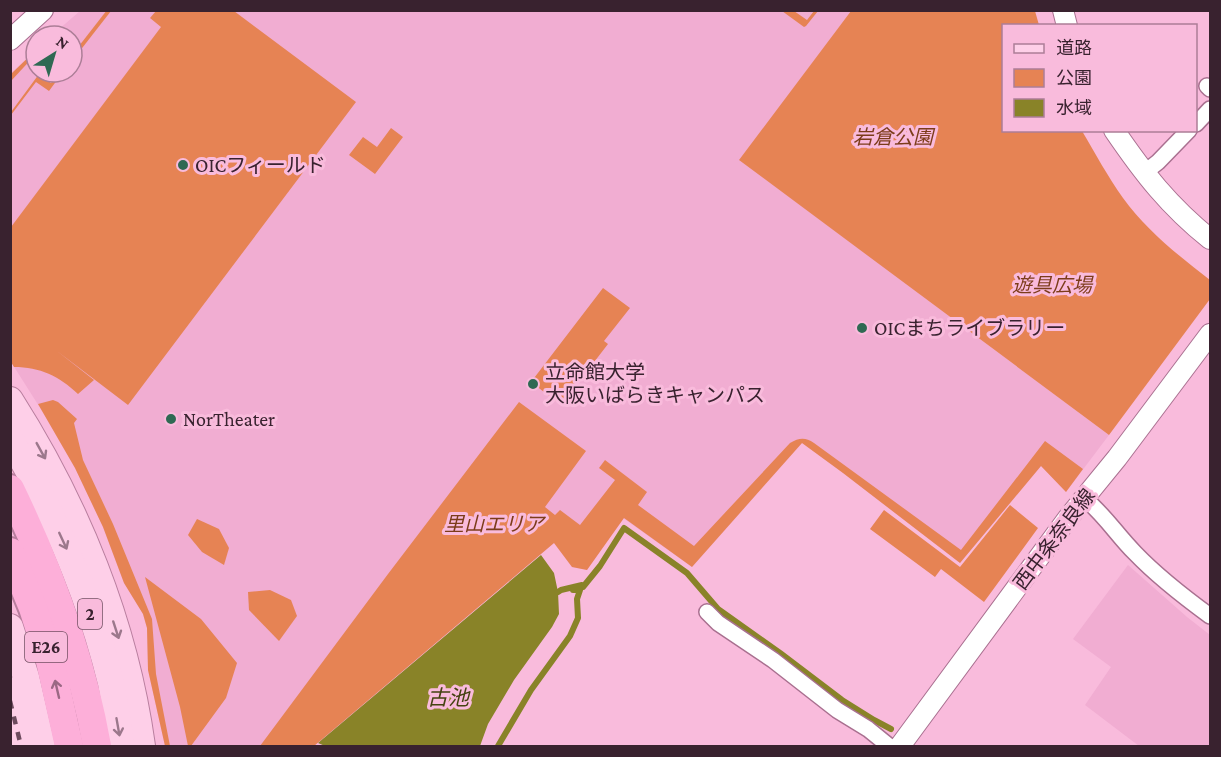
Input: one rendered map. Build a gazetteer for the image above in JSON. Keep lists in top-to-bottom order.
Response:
{
  "streets": {
    "highway": ["E26"],
    "main road": ["2"],
    "street": ["西中条奈良線"]
  },
  "crossings": [
    ["2", "E26"]
  ],
  "water": ["古池"],
  "parks": ["岩倉公園", "遊具広場", "里山エリア"],
  "places": [
    "OICフィールド",
    "OICまちライブラリー",
    "立命館大学 大阪いばらきキャンパス",
    "NorTheater"
  ],
  "legend": ["道路", "公園", "水域"],
  "north": "top right"
}
